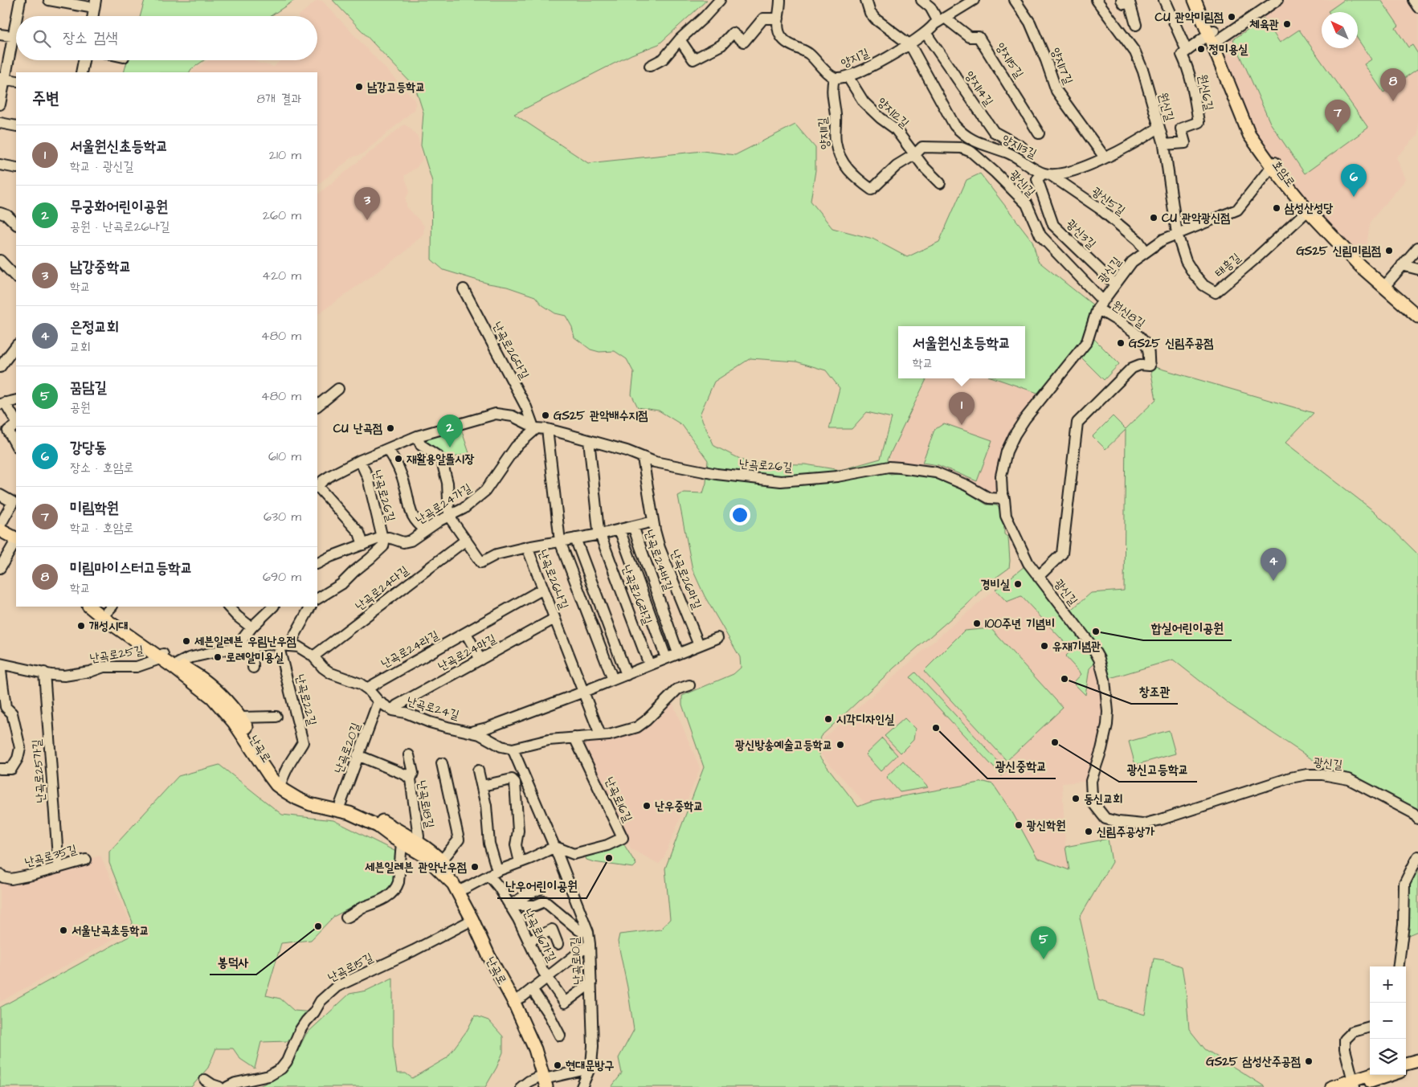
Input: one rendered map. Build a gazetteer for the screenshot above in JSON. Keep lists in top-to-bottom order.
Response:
{
  "streets": {
    "main road": ["호암로", "난곡로"],
    "street": [
      "양지길",
      "양지15길",
      "양지17길",
      "양지14길",
      "원신6길",
      "원신길",
      "양지12길",
      "양지11길",
      "양지13길",
      "광신1길",
      "광신5길",
      "광신3길",
      "태흥길",
      "광신길",
      "원신8길",
      "난곡로26다길",
      "난곡로26길",
      "난곡로24가길",
      "난곡로24바길",
      "난곡로26나길",
      "난곡로26마길",
      "난곡로24다길",
      "난곡로26라길",
      "난곡로24라길",
      "난곡로24마길",
      "난곡로25길",
      "난곡로22길",
      "난곡로24길",
      "난곡로20길",
      "난곡로25가길",
      "난곡로16길",
      "난곡로18길",
      "난곡로35길",
      "난곡로16가길",
      "난곡로10길",
      "난곡로15길"
    ]
  },
  "crossings": [
    ["양지길", "양지15길"],
    ["양지길", "양지14길"],
    ["양지길", "양지12길"],
    ["양지길", "양지11길"],
    ["양지길", "양지13길"],
    ["원신6길", "원신길"],
    ["원신길", "태흥길"],
    ["원신길", "광신길"],
    ["양지12길", "양지11길"],
    ["양지12길", "광신1길"],
    ["양지11길", "광신1길"],
    ["양지13길", "광신5길"],
    ["양지13길", "광신3길"],
    ["호암로", "태흥길"],
    ["호암로", "광신길"],
    ["광신1길", "광신길"],
    ["광신1길", "원신8길"],
    ["광신5길", "광신3길"],
    ["광신5길", "광신길"],
    ["광신3길", "광신길"],
    ["태흥길", "광신길"],
    ["광신길", "원신8길"],
    ["광신길", "난곡로26길"],
    ["난곡로26다길", "난곡로26길"],
    ["난곡로26다길", "난곡로24가길"],
    ["난곡로26길", "난곡로24가길"],
    ["난곡로26길", "난곡로26마길"],
    ["난곡로26길", "난곡로26라길"],
    ["난곡로24가길", "난곡로26나길"],
    ["난곡로26나길", "난곡로24다길"],
    ["난곡로26나길", "난곡로24라길"],
    ["난곡로26나길", "난곡로24마길"],
    ["난곡로24다길", "난곡로24길"],
    ["난곡로24라길", "난곡로24길"],
    ["난곡로24마길", "난곡로24길"],
    ["난곡로25길", "난곡로"],
    ["난곡로25길", "난곡로25가길"],
    ["난곡로22길", "난곡로24길"],
    ["난곡로22길", "난곡로"],
    ["난곡로24길", "난곡로20길"],
    ["난곡로24길", "난곡로"],
    ["난곡로24길", "난곡로10길"],
    ["난곡로20길", "난곡로"],
    ["난곡로20길", "난곡로18길"],
    ["난곡로", "난곡로18길"],
    ["난곡로", "난곡로15길"],
    ["난곡로25가길", "난곡로35길"],
    ["난곡로16길", "난곡로10길"],
    ["난곡로16가길", "난곡로10길"]
  ],
  "places": [
    "CU 관악미림점",
    "체육관",
    "정미용실",
    "남강고등학교",
    "삼성산성당",
    "CU 관악광신점",
    "GS25 신림미림점",
    "GS25 신림주공점",
    "GS25 관악배수지점",
    "CU 난곡점",
    "재활용알뜰시장",
    "경비실",
    "100주년 기념비",
    "개성시대",
    "합실어린이공원",
    "세븐일레븐 우림난우점",
    "유재기념관",
    "로레알미용실",
    "창조관",
    "시각디자인실",
    "광신중학교",
    "광신고등학교",
    "광신방송예술고등학교",
    "동신교회",
    "난우중학교",
    "광신학원",
    "신림주공상가",
    "난우어린이공원",
    "세븐일레븐 관악난우점",
    "봉덕사",
    "서울난곡초등학교",
    "GS25 삼성산주공점",
    "현대문방구"
  ],
  "north": "top left",
  "page": {
    "search": "장소 검색",
    "pins": [
      "8",
      "7",
      "6",
      "3",
      "1",
      "2",
      "4",
      "5"
    ],
    "heading": ["주변", "8개 결과"],
    "list": [
      {
        "mark": "1",
        "name": "서울원신초등학교",
        "note": "학교 · 광신길",
        "value": "210 m"
      },
      {
        "mark": "2",
        "name": "무궁화어린이공원",
        "note": "공원 · 난곡로26나길",
        "value": "260 m"
      },
      {
        "mark": "3",
        "name": "남강중학교",
        "note": "학교",
        "value": "420 m"
      },
      {
        "mark": "4",
        "name": "은정교회",
        "note": "교회",
        "value": "480 m"
      },
      {
        "mark": "5",
        "name": "꿈담길",
        "note": "공원",
        "value": "480 m"
      },
      {
        "mark": "6",
        "name": "강당동",
        "note": "장소 · 호암로",
        "value": "610 m"
      },
      {
        "mark": "7",
        "name": "미림학원",
        "note": "학교 · 호암로",
        "value": "630 m"
      },
      {
        "mark": "8",
        "name": "미림마이스터고등학교",
        "note": "학교",
        "value": "690 m"
      }
    ],
    "popup": ["서울원신초등학교", "학교"],
    "map_buttons": ["+", "−"]
  }
}
